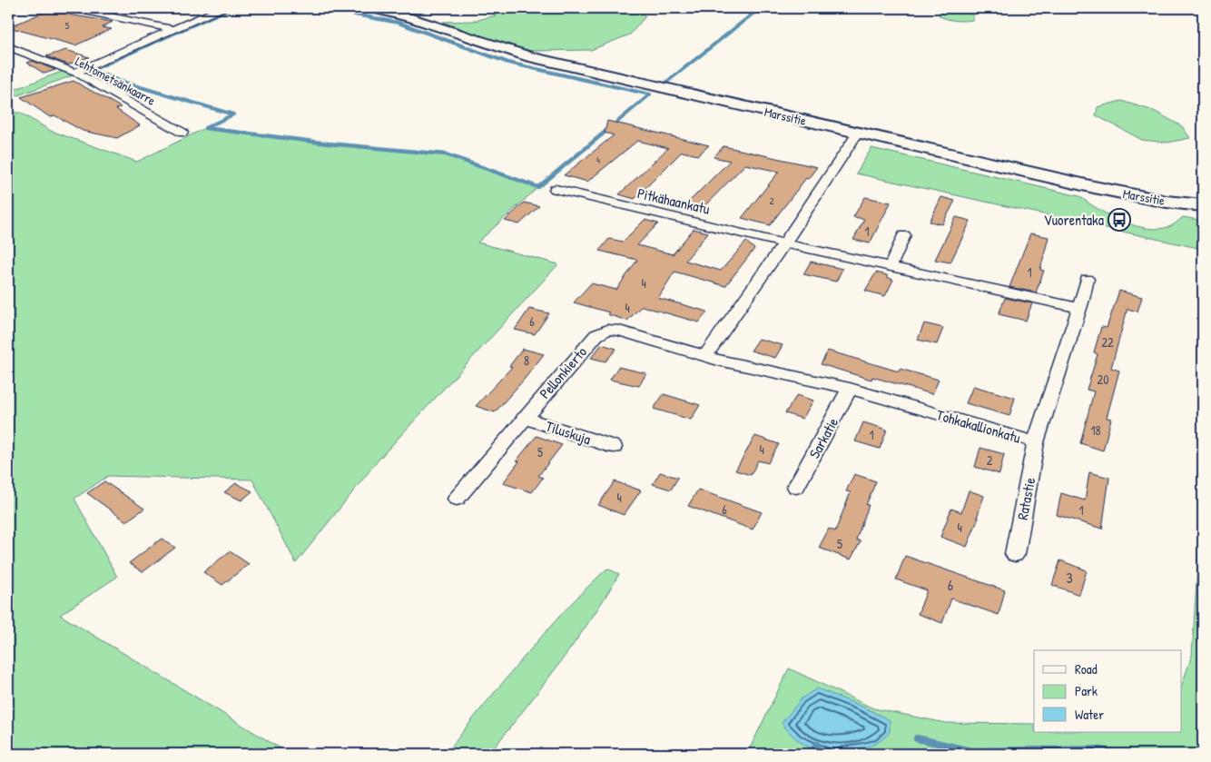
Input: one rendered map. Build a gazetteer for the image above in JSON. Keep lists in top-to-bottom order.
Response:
{
  "streets": {
    "main road": ["Marssitie"],
    "street": [
      "Lehtometsänkaarre",
      "Pitkähaankatu",
      "Pellonkierto",
      "Tohkakallionkatu",
      "Tiluskuja",
      "Sarkatie",
      "Ratastie"
    ]
  },
  "crossings": [
    ["Pellonkierto", "Tohkakallionkatu"],
    ["Pellonkierto", "Tiluskuja"],
    ["Tohkakallionkatu", "Sarkatie"],
    ["Tohkakallionkatu", "Ratastie"]
  ],
  "places": {
    "bus stop": ["Vuorentaka"]
  },
  "house_numbers": [
    "5",
    "4",
    "2",
    "1",
    "1",
    "4",
    "4",
    "6",
    "22",
    "8",
    "20",
    "18",
    "1",
    "4",
    "5",
    "2",
    "4",
    "6",
    "1",
    "4",
    "5",
    "3",
    "6"
  ],
  "legend": ["Road", "Park", "Water"]
}
